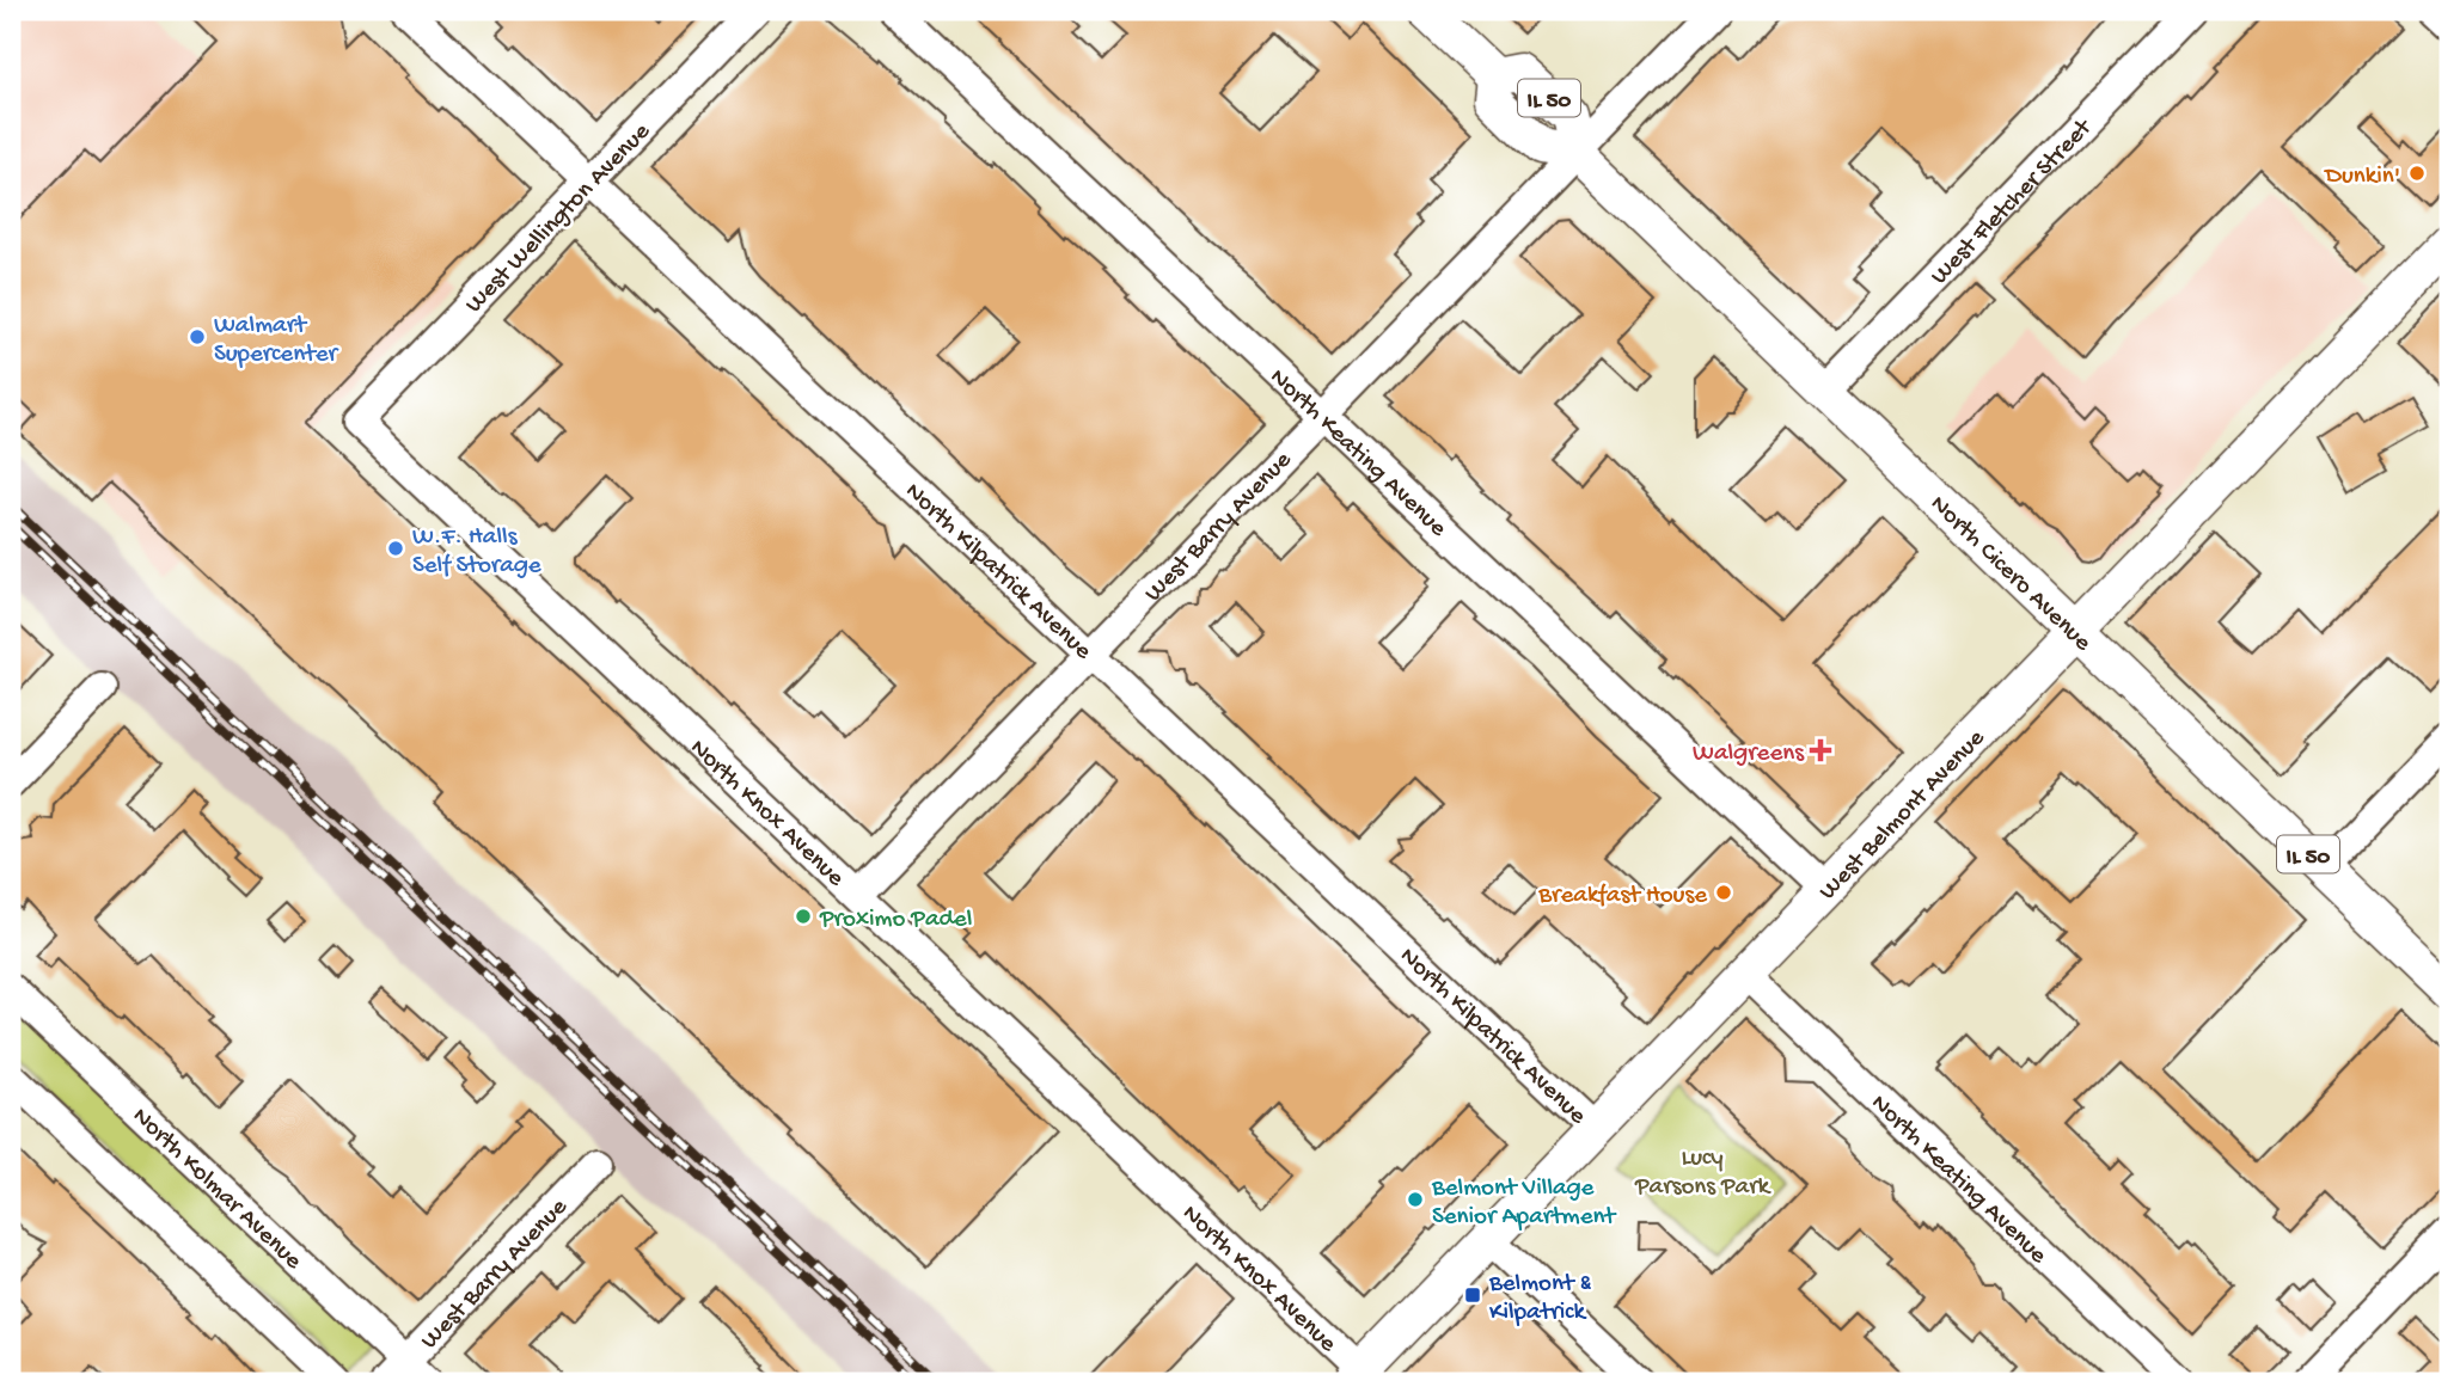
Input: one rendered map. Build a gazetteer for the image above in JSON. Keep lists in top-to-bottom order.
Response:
{
  "streets": {
    "main road": ["IL 50", "North Cicero Avenue", "West Belmont Avenue"],
    "street": [
      "West Fletcher Street",
      "West Wellington Avenue",
      "North Keating Avenue",
      "West Barry Avenue",
      "North Kilpatrick Avenue",
      "North Knox Avenue",
      "North Kolmar Avenue"
    ]
  },
  "crossings": [
    ["West Fletcher Street", "North Cicero Avenue"],
    ["West Wellington Avenue", "North Kilpatrick Avenue"],
    ["West Wellington Avenue", "North Knox Avenue"],
    ["North Keating Avenue", "West Barry Avenue"],
    ["North Keating Avenue", "West Belmont Avenue"],
    ["West Barry Avenue", "North Kilpatrick Avenue"],
    ["West Barry Avenue", "North Cicero Avenue"],
    ["West Barry Avenue", "North Knox Avenue"],
    ["West Barry Avenue", "North Kolmar Avenue"],
    ["North Kilpatrick Avenue", "West Belmont Avenue"],
    ["North Cicero Avenue", "West Belmont Avenue"],
    ["North Knox Avenue", "West Belmont Avenue"]
  ],
  "parks": ["Lucy Parsons Park"],
  "places": {
    "other": [
      "Dunkin'",
      "Walmart Supercenter",
      "W.F. Halls Self Storage",
      "Breakfast House",
      "Proximo Padel",
      "Belmont Village Senior Apartment"
    ],
    "health": ["Walgreens"],
    "transit": ["Belmont & Kilpatrick"]
  }
}
